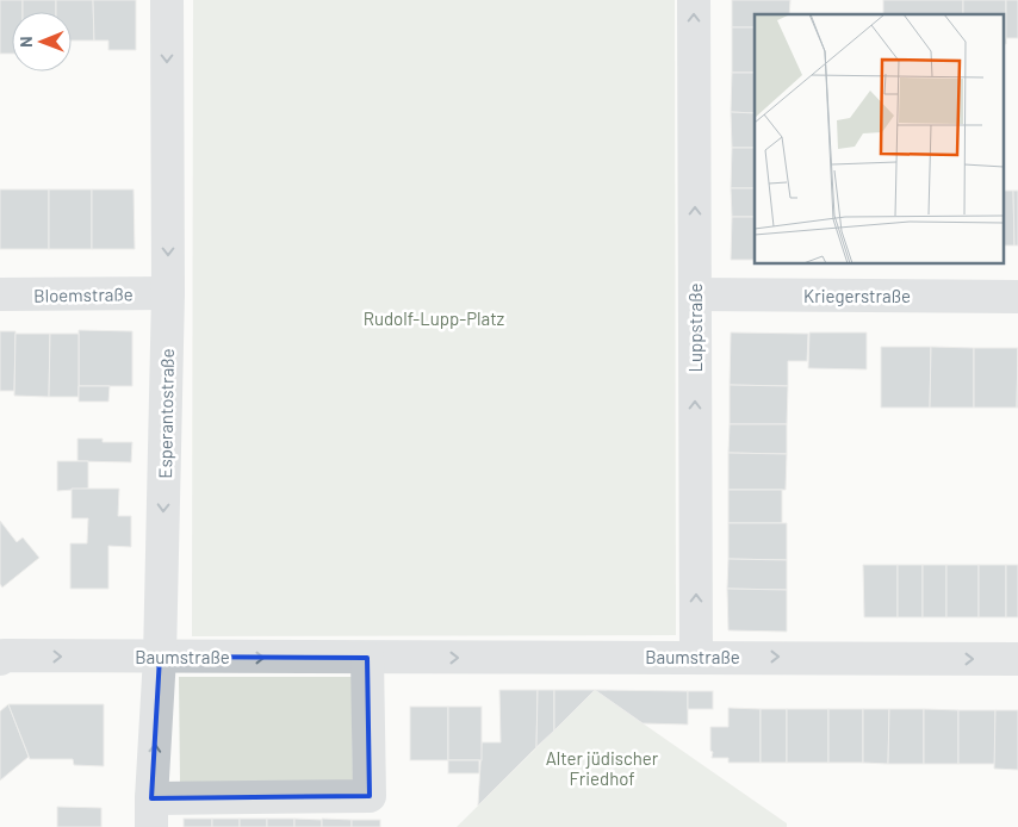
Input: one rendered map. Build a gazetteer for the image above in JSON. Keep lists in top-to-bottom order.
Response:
{
  "streets": {
    "street": [
      "Bloemstraße",
      "Kriegerstraße",
      "Luppstraße",
      "Esperantostraße",
      "Baumstraße"
    ]
  },
  "crossings": [
    ["Bloemstraße", "Esperantostraße"],
    ["Kriegerstraße", "Luppstraße"],
    ["Luppstraße", "Baumstraße"],
    ["Esperantostraße", "Baumstraße"]
  ],
  "one_way": ["Luppstraße", "Baumstraße"],
  "parks": ["Rudolf-Lupp-Platz", "Alter jüdischer Friedhof"],
  "north": "left"
}
